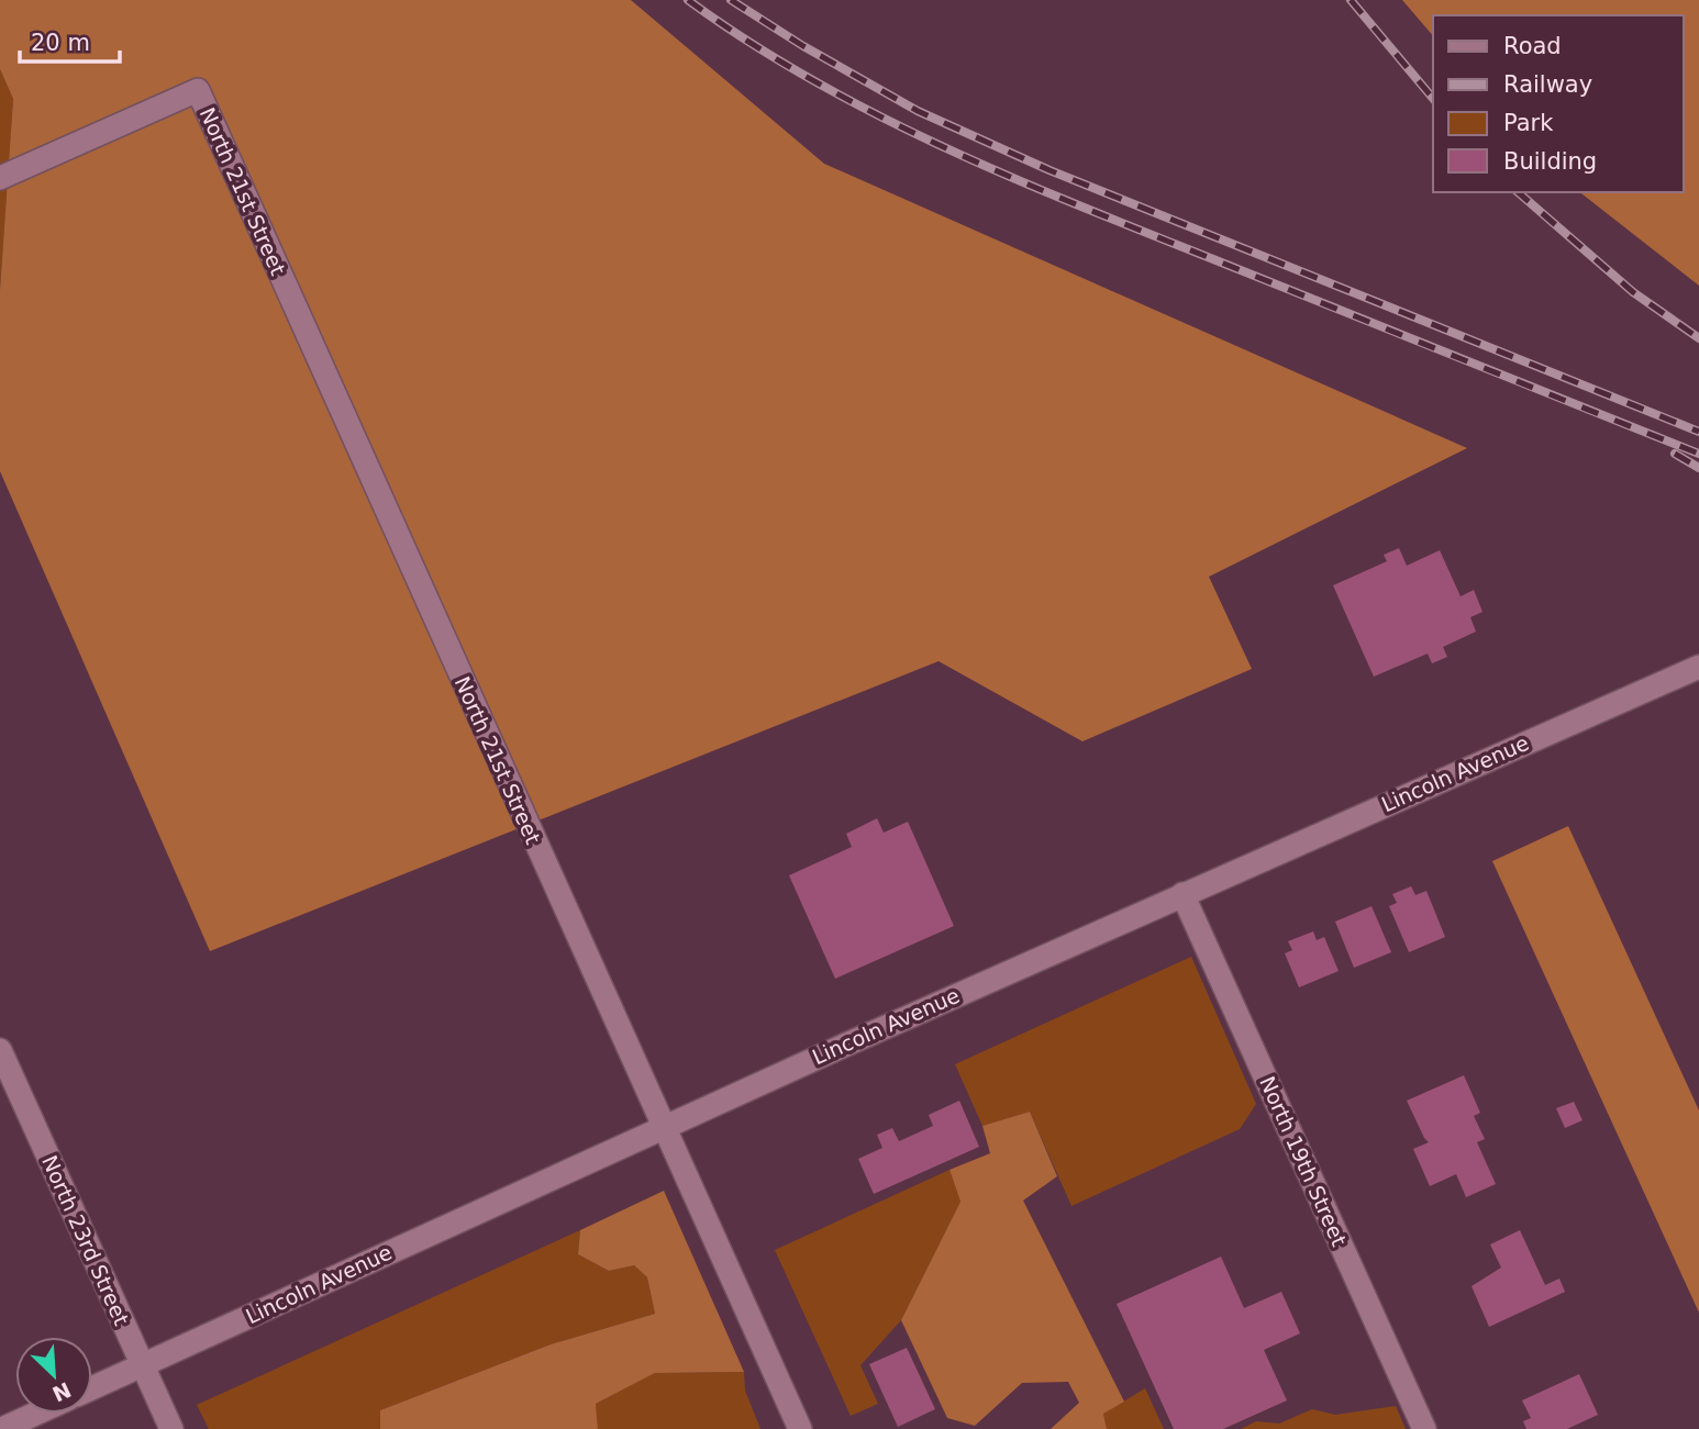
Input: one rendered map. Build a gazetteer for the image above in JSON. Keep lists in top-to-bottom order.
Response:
{
  "streets": {
    "street": [
      "North 21st Street",
      "Lincoln Avenue",
      "North 19th Street",
      "North 23rd Street"
    ]
  },
  "crossings": [
    ["North 21st Street", "Lincoln Avenue"],
    ["Lincoln Avenue", "North 19th Street"],
    ["Lincoln Avenue", "North 23rd Street"]
  ],
  "legend": [
    "Road",
    "Railway",
    "Park",
    "Building"
  ],
  "scale_bar": "20 m",
  "north": "bottom right"
}
